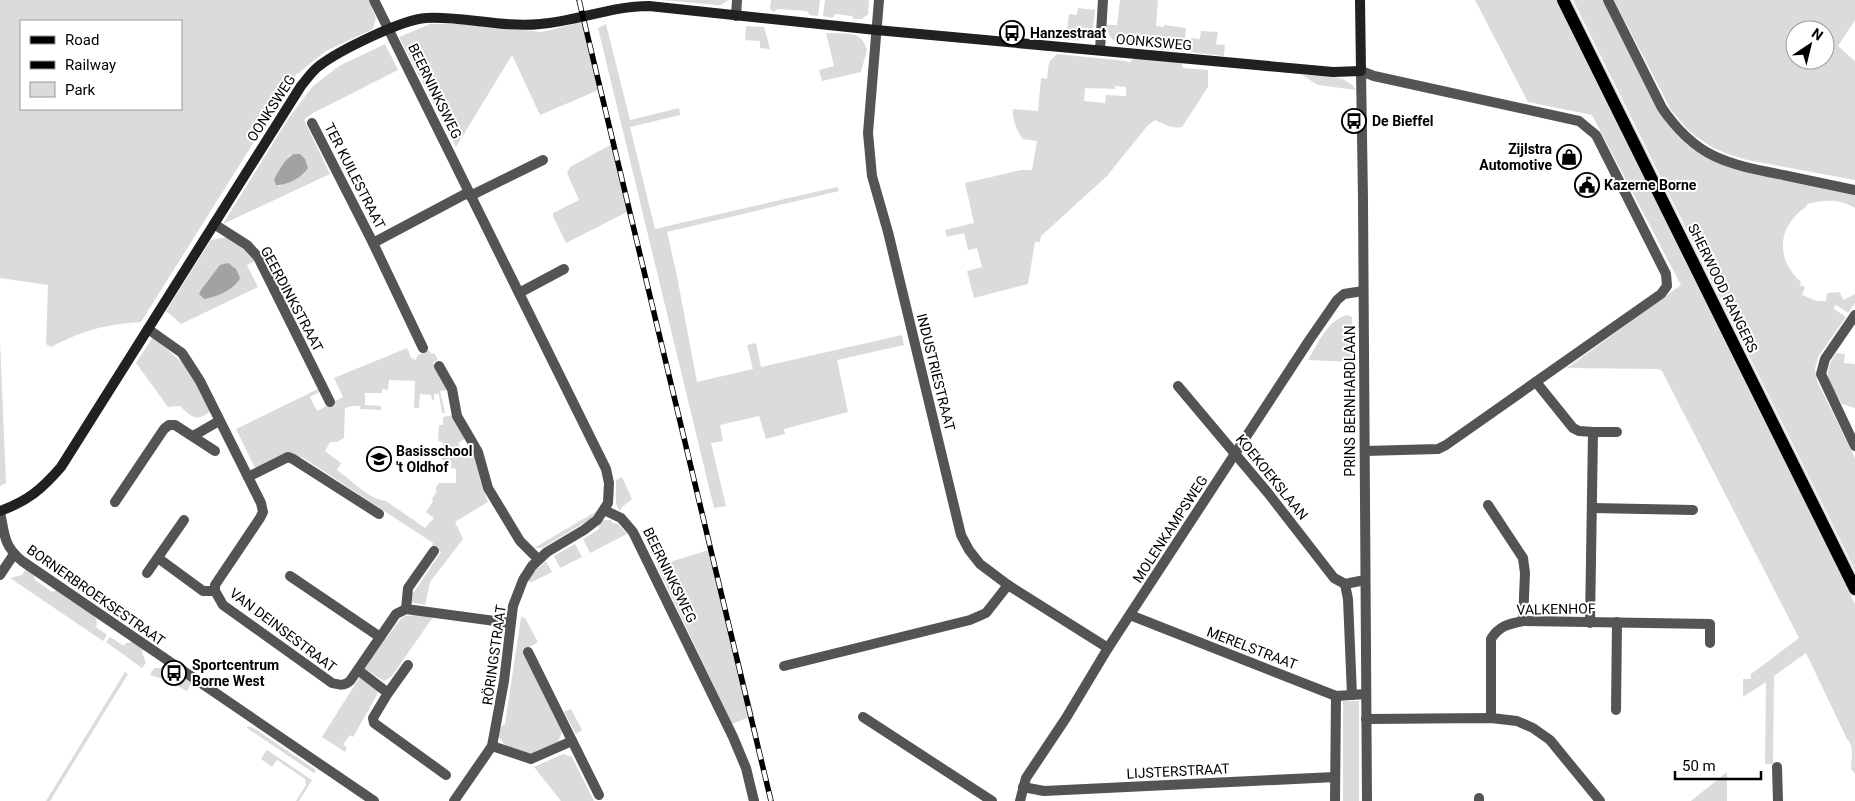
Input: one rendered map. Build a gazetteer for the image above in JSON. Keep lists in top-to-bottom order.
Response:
{
  "streets": {
    "main road": ["OONKSWEG", "SHERWOOD RANGERS", "PRINS BERNHARDLAAN"],
    "street": [
      "BEERNINKSWEG",
      "TER KUILESTRAAT",
      "GEERDINKSTRAAT",
      "INDUSTRIESTRAAT",
      "KOEKOEKSLAAN",
      "MOLENKAMPSWEG",
      "BORNERBROEKSESTRAAT",
      "VALKENHOF",
      "VAN DEINSESTRAAT",
      "MERELSTRAAT",
      "RÖRINGSTRAAT",
      "LIJSTERSTRAAT"
    ]
  },
  "crossings": [
    ["OONKSWEG", "BEERNINKSWEG"],
    ["OONKSWEG", "GEERDINKSTRAAT"],
    ["OONKSWEG", "INDUSTRIESTRAAT"],
    ["OONKSWEG", "PRINS BERNHARDLAAN"],
    ["OONKSWEG", "BORNERBROEKSESTRAAT"],
    ["OONKSWEG", "VAN DEINSESTRAAT"],
    ["BEERNINKSWEG", "TER KUILESTRAAT"],
    ["BEERNINKSWEG", "RÖRINGSTRAAT"],
    ["INDUSTRIESTRAAT", "MOLENKAMPSWEG"],
    ["PRINS BERNHARDLAAN", "MOLENKAMPSWEG"],
    ["PRINS BERNHARDLAAN", "MERELSTRAAT"],
    ["KOEKOEKSLAAN", "MOLENKAMPSWEG"],
    ["MOLENKAMPSWEG", "MERELSTRAAT"],
    ["MOLENKAMPSWEG", "LIJSTERSTRAAT"]
  ],
  "places": {
    "bus stop": ["Hanzestraat", "De Bieffel", "Sportcentrum Borne West"],
    "shop": ["Zijlstra Automotive"],
    "public building": ["Kazerne Borne"],
    "school or university": ["Basisschool 't Oldhof"]
  },
  "legend": ["Road", "Railway", "Park"],
  "scale_bar": "50 m",
  "north": "top right"
}
